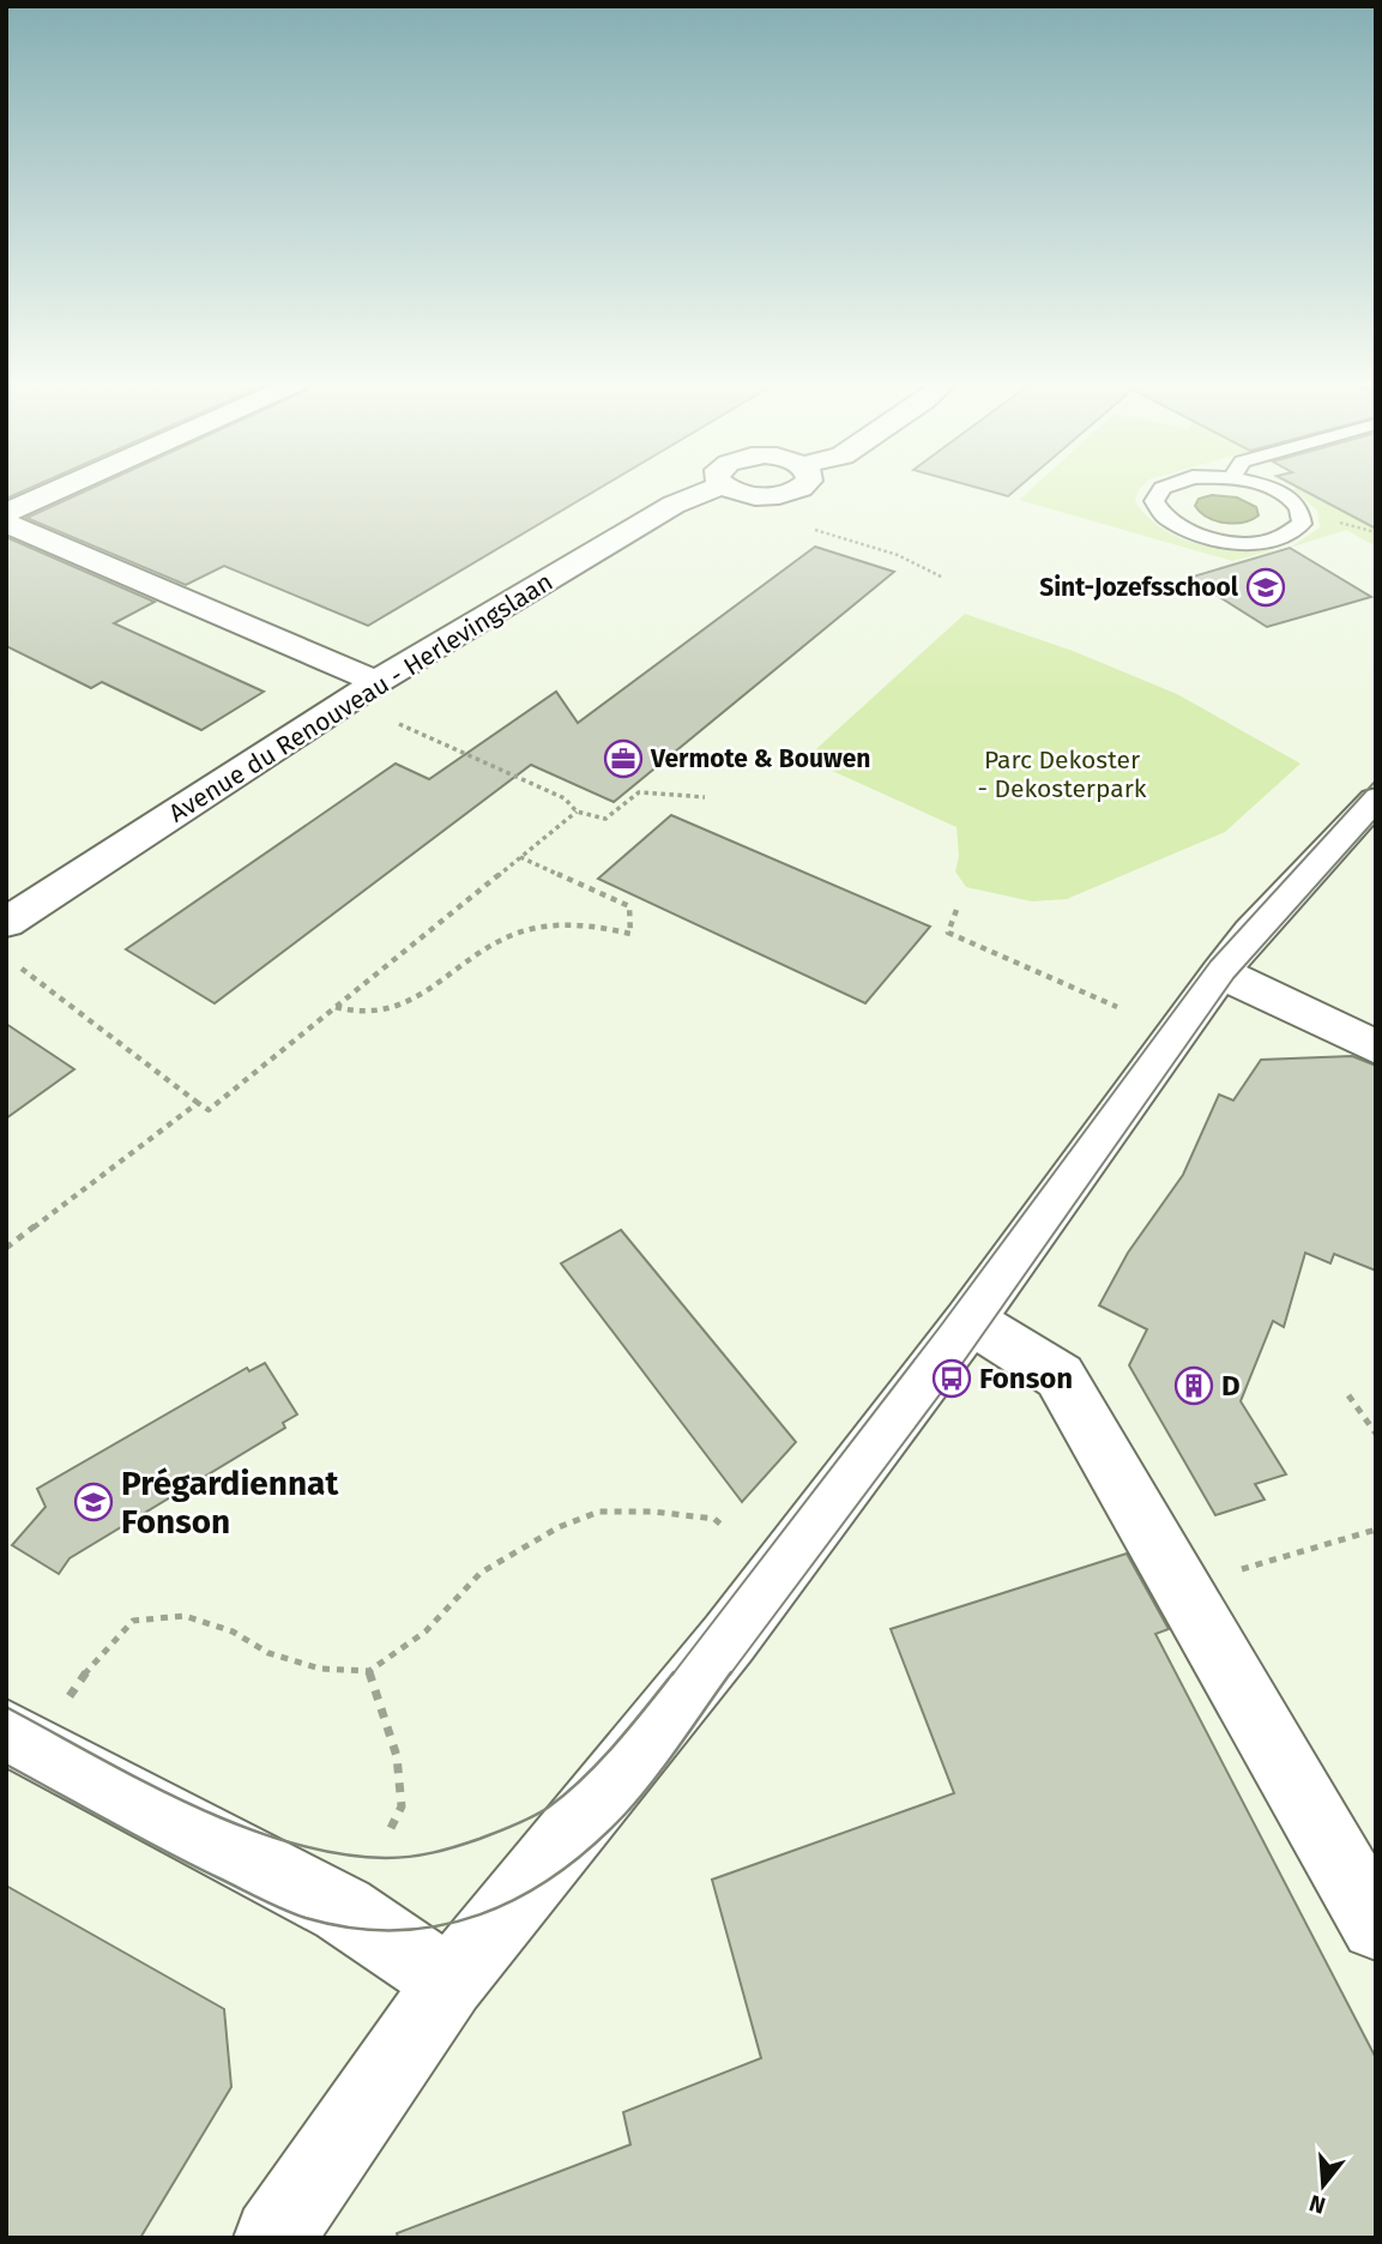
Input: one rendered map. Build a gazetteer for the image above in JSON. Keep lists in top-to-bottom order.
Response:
{
  "streets": {
    "street": ["Avenue du Renouveau - Herlevingslaan"]
  },
  "parks": ["Parc Dekoster - Dekosterpark"],
  "places": {
    "school or university": ["Sint-Jozefsschool", "Prégardiennat Fonson"],
    "office": ["Vermote & Bouwen"],
    "bus stop": ["Fonson"],
    "building": ["D"]
  },
  "north": "bottom"
}
